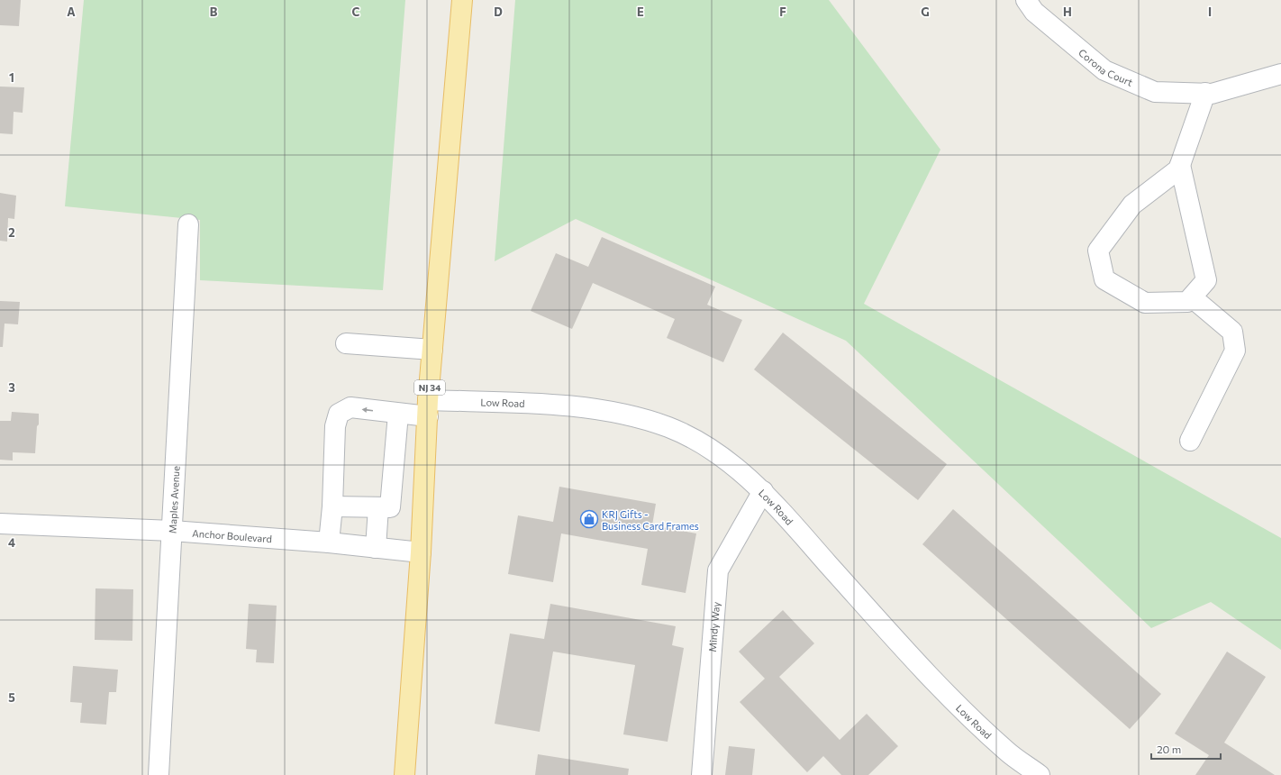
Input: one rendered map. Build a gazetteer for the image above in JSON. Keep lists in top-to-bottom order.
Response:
{
  "streets": {
    "main road": ["NJ 34"],
    "street": [
      "Corona Court",
      "Low Road",
      "Maples Avenue",
      "Anchor Boulevard",
      "Mindy Way"
    ]
  },
  "crossings": [
    ["NJ 34", "Low Road"],
    ["NJ 34", "Anchor Boulevard"],
    ["Low Road", "Mindy Way"],
    ["Maples Avenue", "Anchor Boulevard"]
  ],
  "places": {
    "shop": ["KRJ Gifts - Business Card Frames"]
  },
  "scale_bar": "20 m",
  "grid": {
    "columns": [
      "A",
      "B",
      "C",
      "D",
      "E",
      "F",
      "G",
      "H",
      "I"
    ],
    "rows": [
      "1",
      "2",
      "3",
      "4",
      "5"
    ]
  }
}
